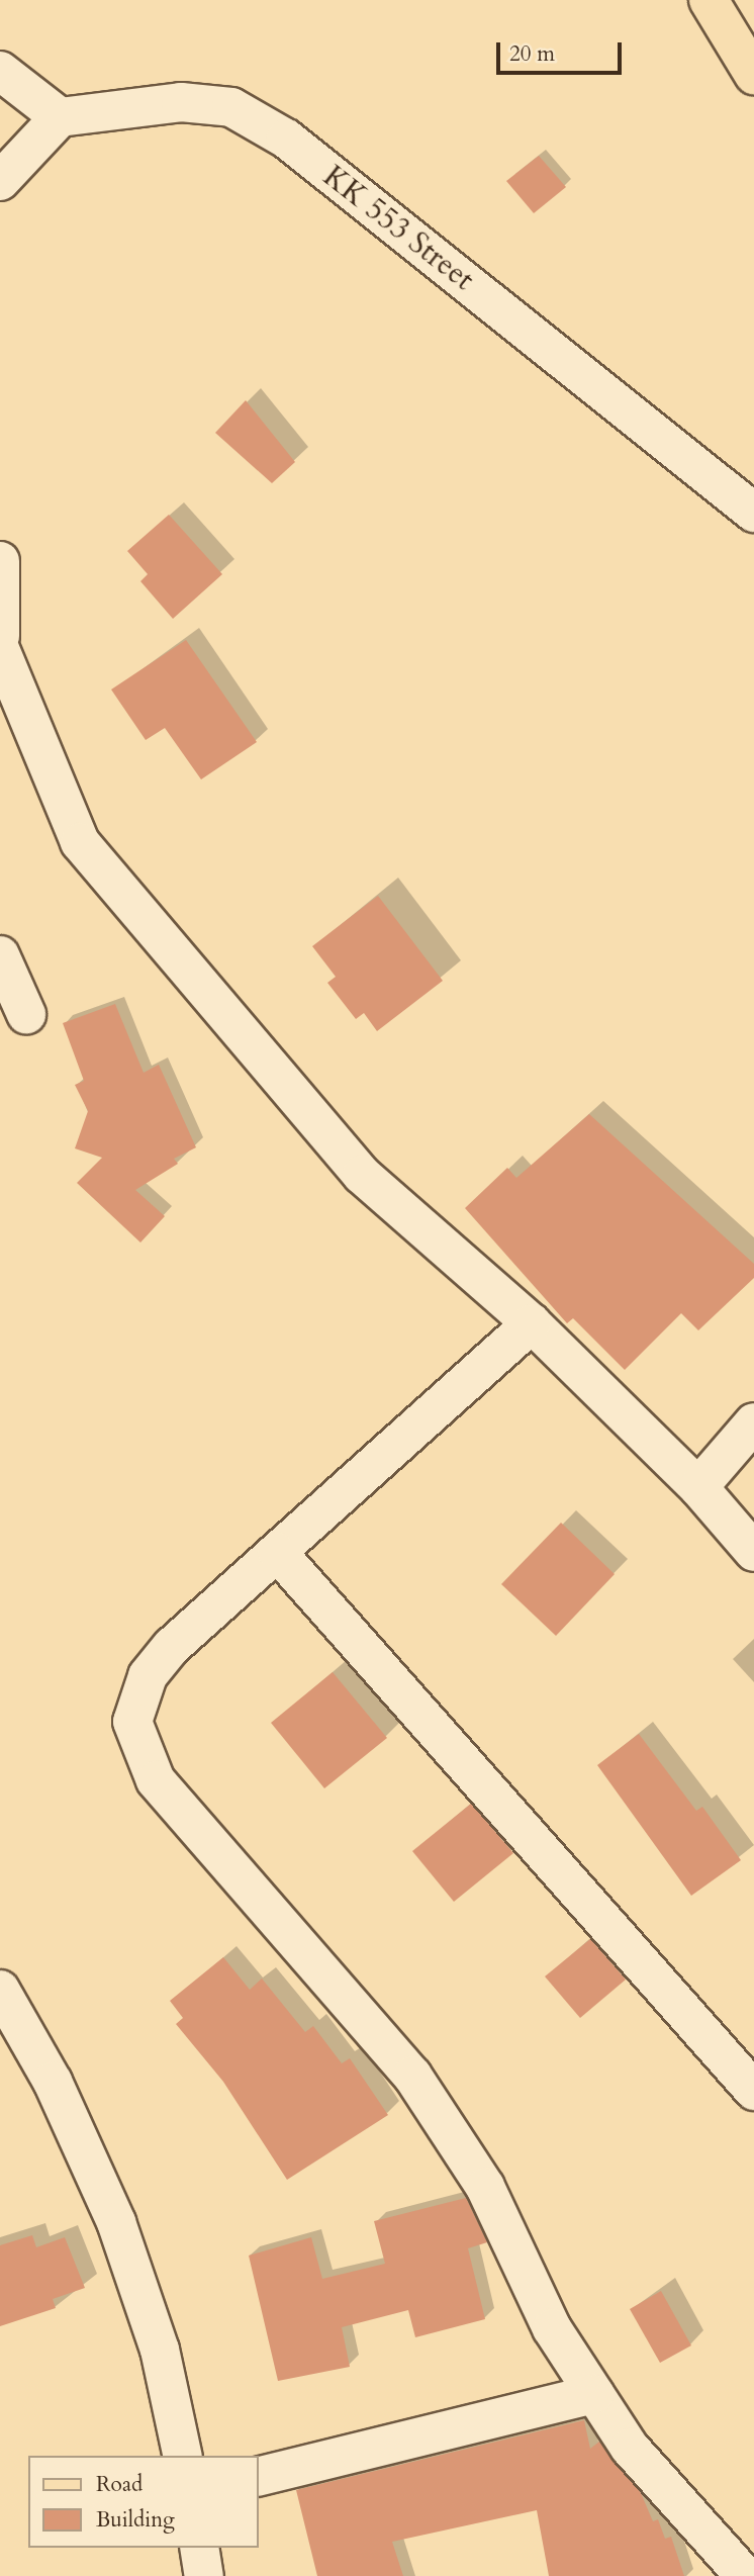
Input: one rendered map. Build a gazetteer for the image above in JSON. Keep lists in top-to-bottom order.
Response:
{
  "streets": {
    "street": ["KK 553 Street"]
  },
  "legend": ["Road", "Building"],
  "scale_bar": "20 m"
}
